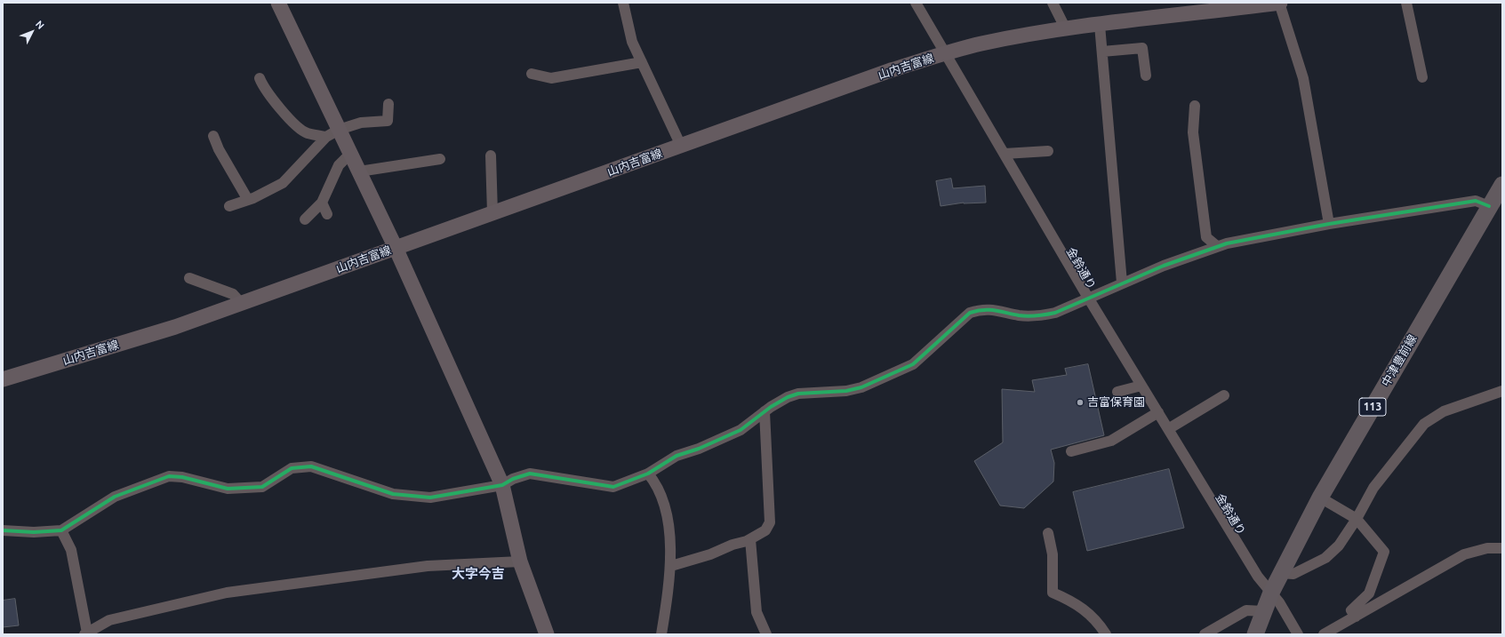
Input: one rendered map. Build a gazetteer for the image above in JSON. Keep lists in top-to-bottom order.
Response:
{
  "streets": {
    "main road": ["山内吉富線", "中津豊前線", "113"],
    "street": ["金鈴通り"]
  },
  "crossings": [
    ["山内吉富線", "金鈴通り"],
    ["金鈴通り", "中津豊前線"]
  ],
  "districts": ["大字今吉"],
  "places": ["吉富保育園"],
  "north": "top right"
}
